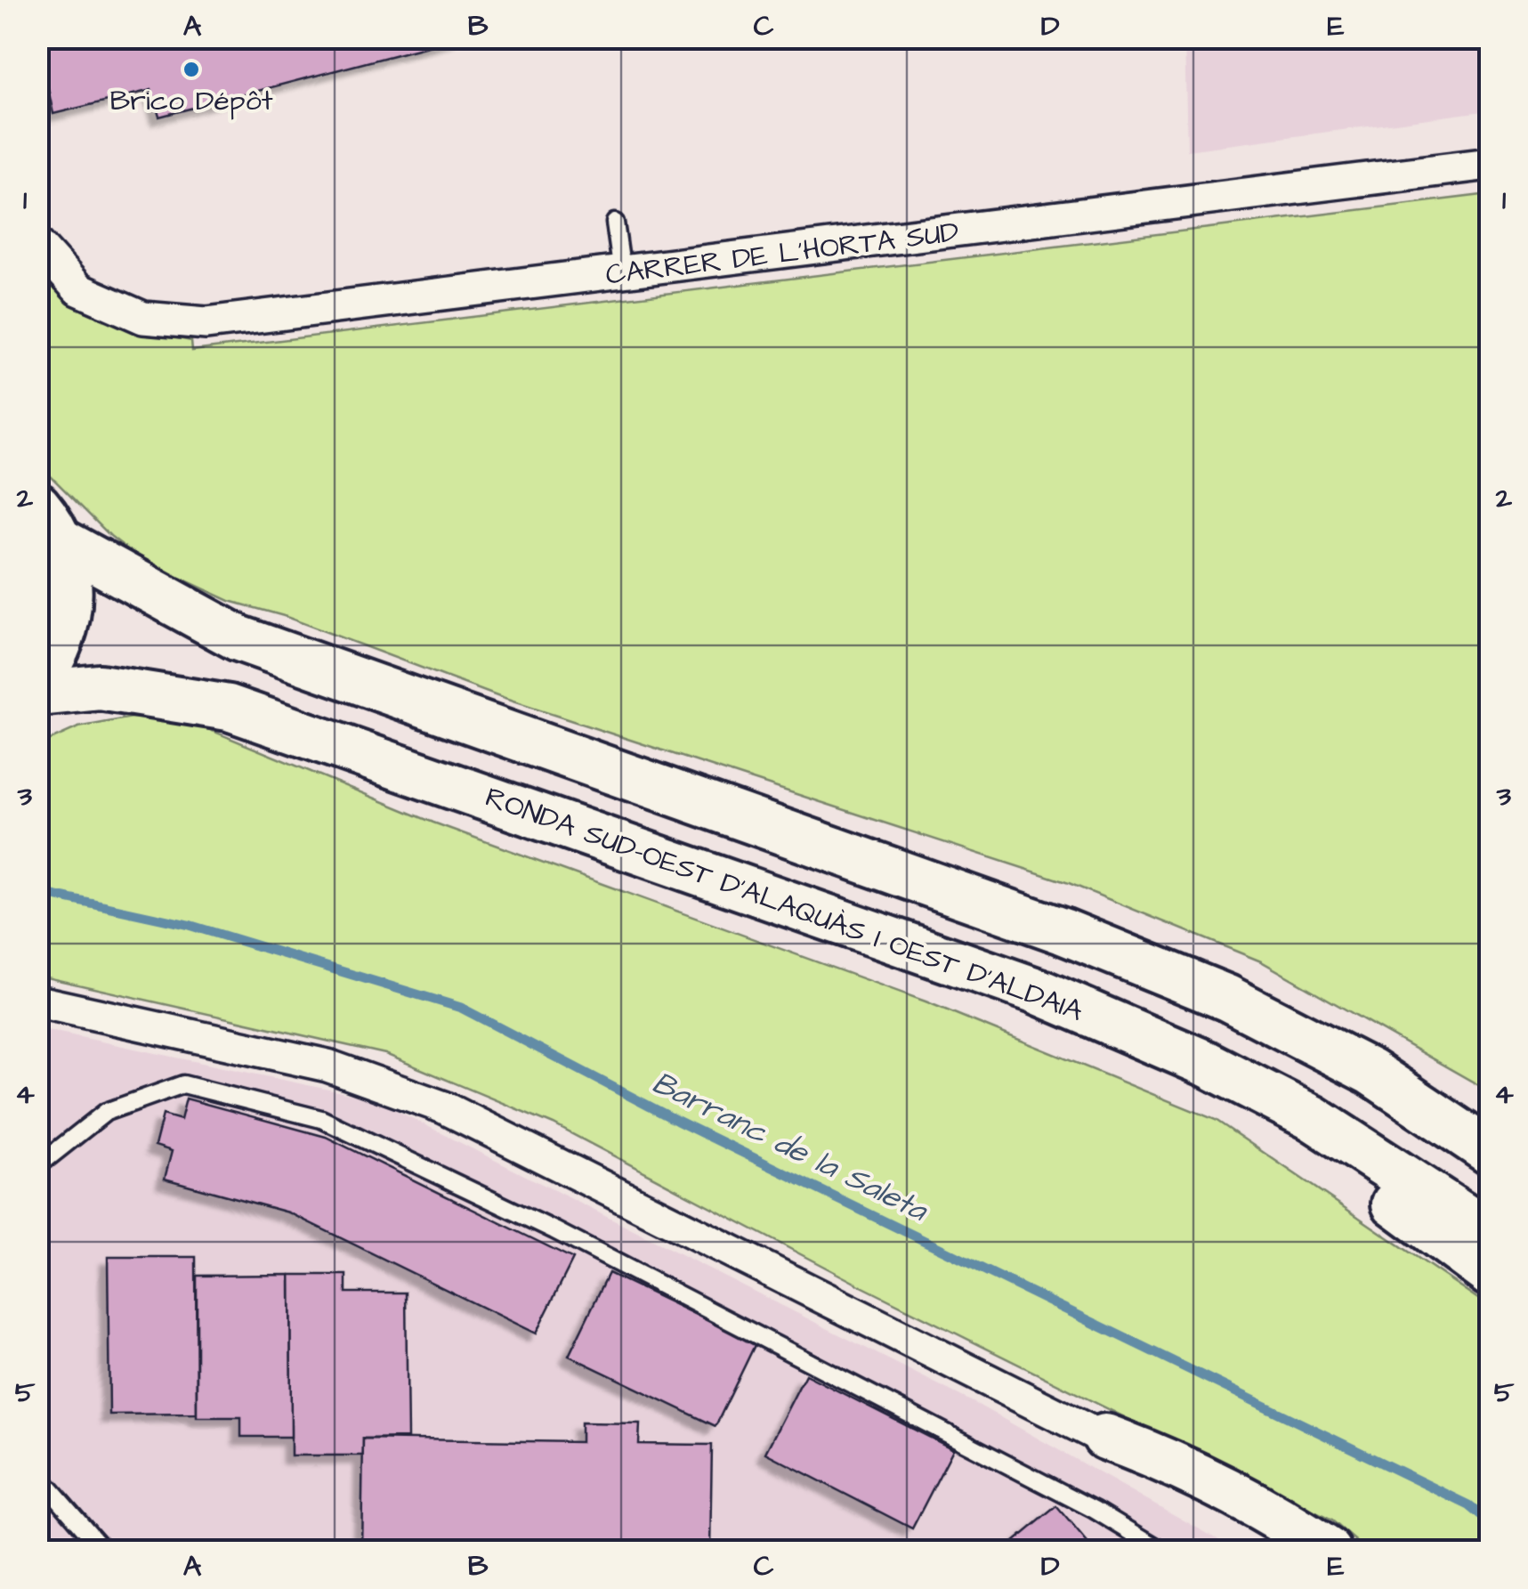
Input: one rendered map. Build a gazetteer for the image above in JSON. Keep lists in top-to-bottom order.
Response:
{
  "streets": {
    "main road": ["RONDA SUD-OEST D'ALAQUÀS I OEST D'ALDAIA"],
    "street": ["CARRER DE L'HORTA SUD"]
  },
  "water": ["Barranc de la Saleta"],
  "places": ["Brico Dépôt"],
  "grid": {
    "columns": [
      "A",
      "B",
      "C",
      "D",
      "E"
    ],
    "rows": [
      "1",
      "2",
      "3",
      "4",
      "5"
    ]
  }
}
